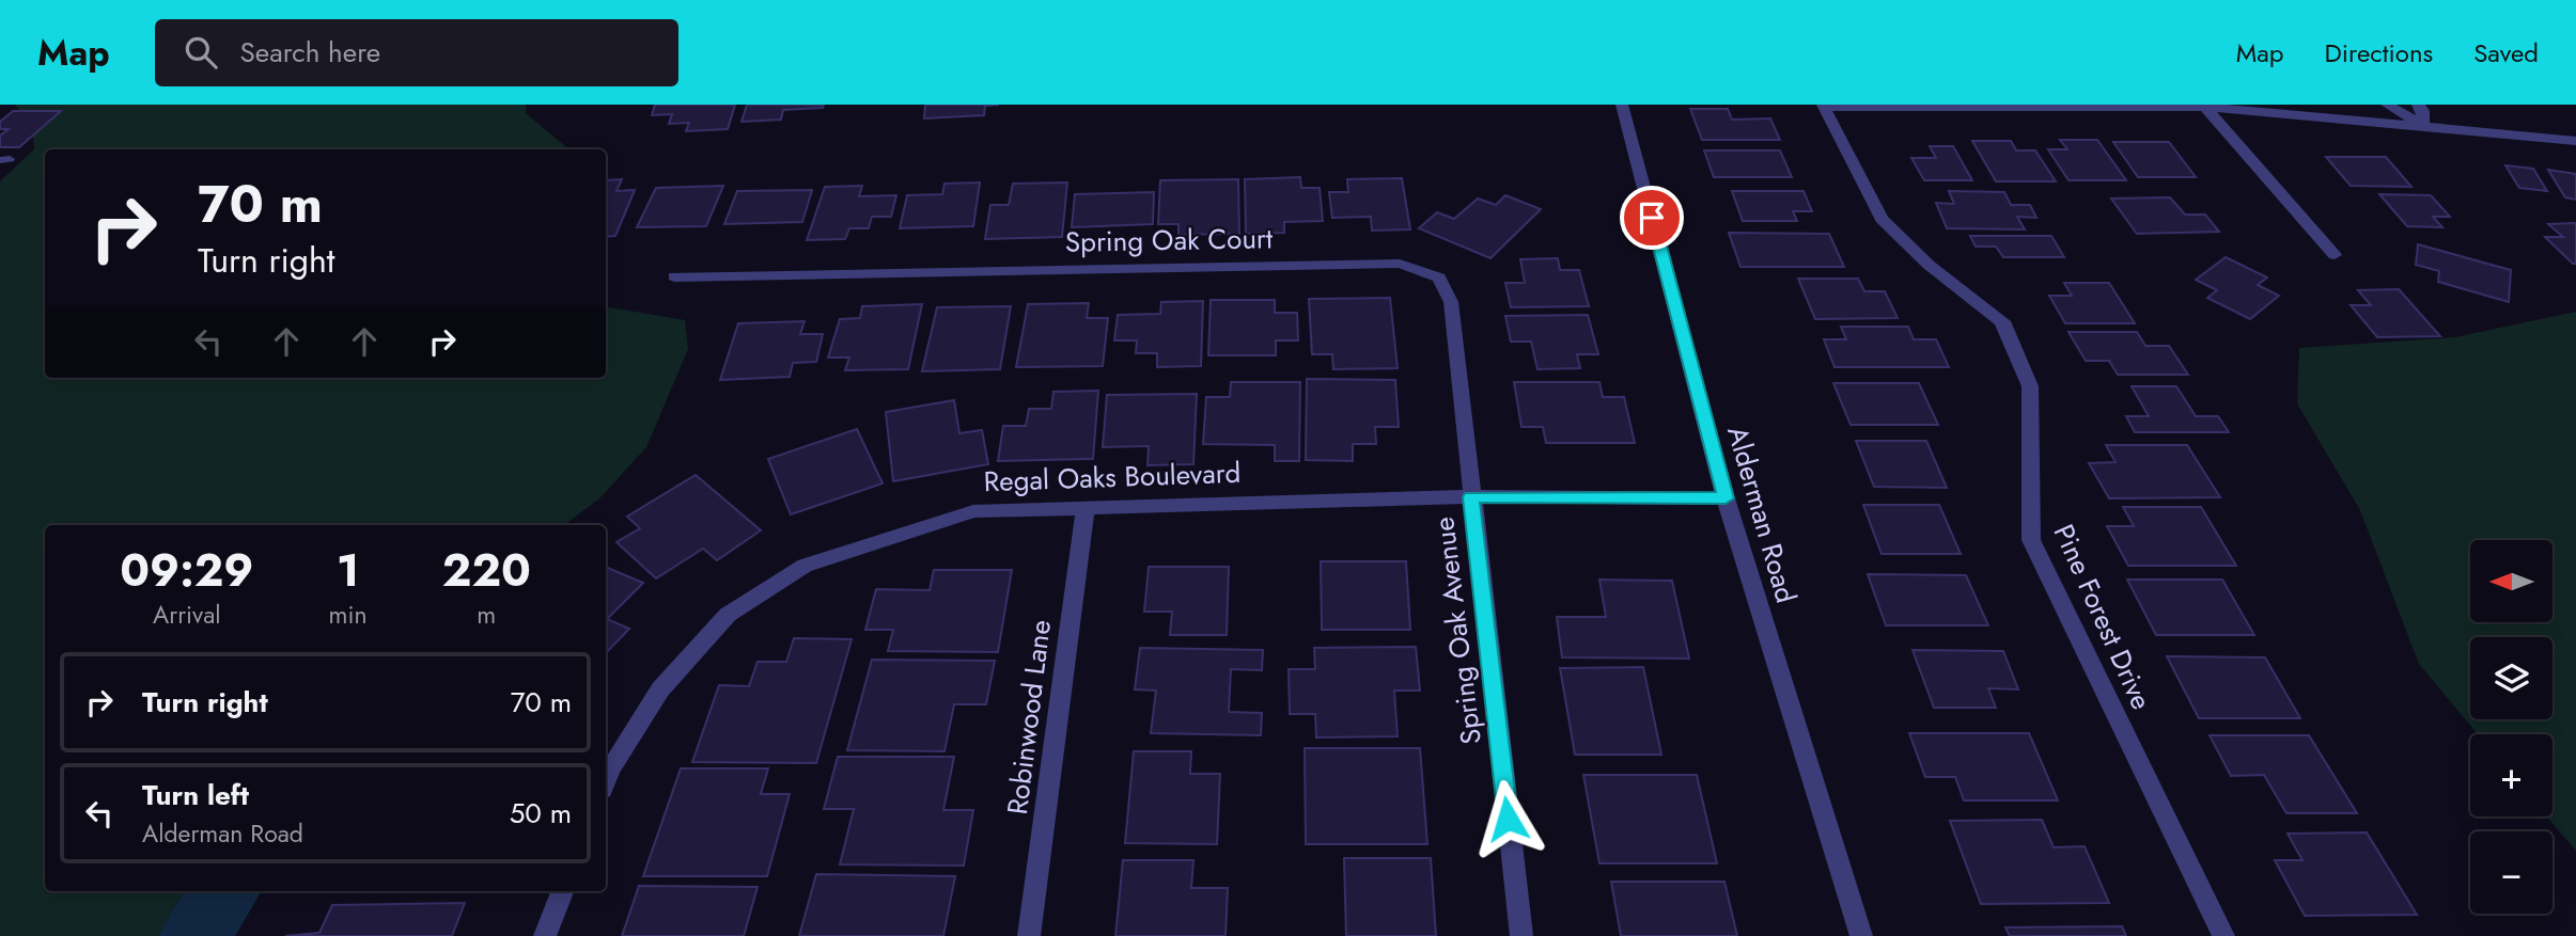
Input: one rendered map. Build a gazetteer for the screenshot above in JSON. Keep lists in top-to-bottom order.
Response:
{
  "streets": {
    "street": [
      "Spring Oak Court",
      "Regal Oaks Boulevard",
      "Alderman Road",
      "Pine Forest Drive",
      "Spring Oak Avenue",
      "Robinwood Lane"
    ]
  },
  "crossings": [
    ["Spring Oak Court", "Regal Oaks Boulevard"],
    ["Spring Oak Court", "Spring Oak Avenue"],
    ["Regal Oaks Boulevard", "Alderman Road"],
    ["Regal Oaks Boulevard", "Spring Oak Avenue"],
    ["Regal Oaks Boulevard", "Robinwood Lane"]
  ],
  "north": "left",
  "page": {
    "header": "Map",
    "search": "Search here",
    "nav": ["Map", "Directions", "Saved"],
    "turn": ["70 m", "Turn right"],
    "eta": [
      "09:29",
      "Arrival",
      "1",
      "min",
      "220",
      "m"
    ],
    "map_buttons": ["+", "−"],
    "list": [
      {
        "name": "Turn right",
        "value": "70 m"
      },
      {
        "name": "Turn left",
        "note": "Alderman Road",
        "value": "50 m"
      }
    ]
  }
}
